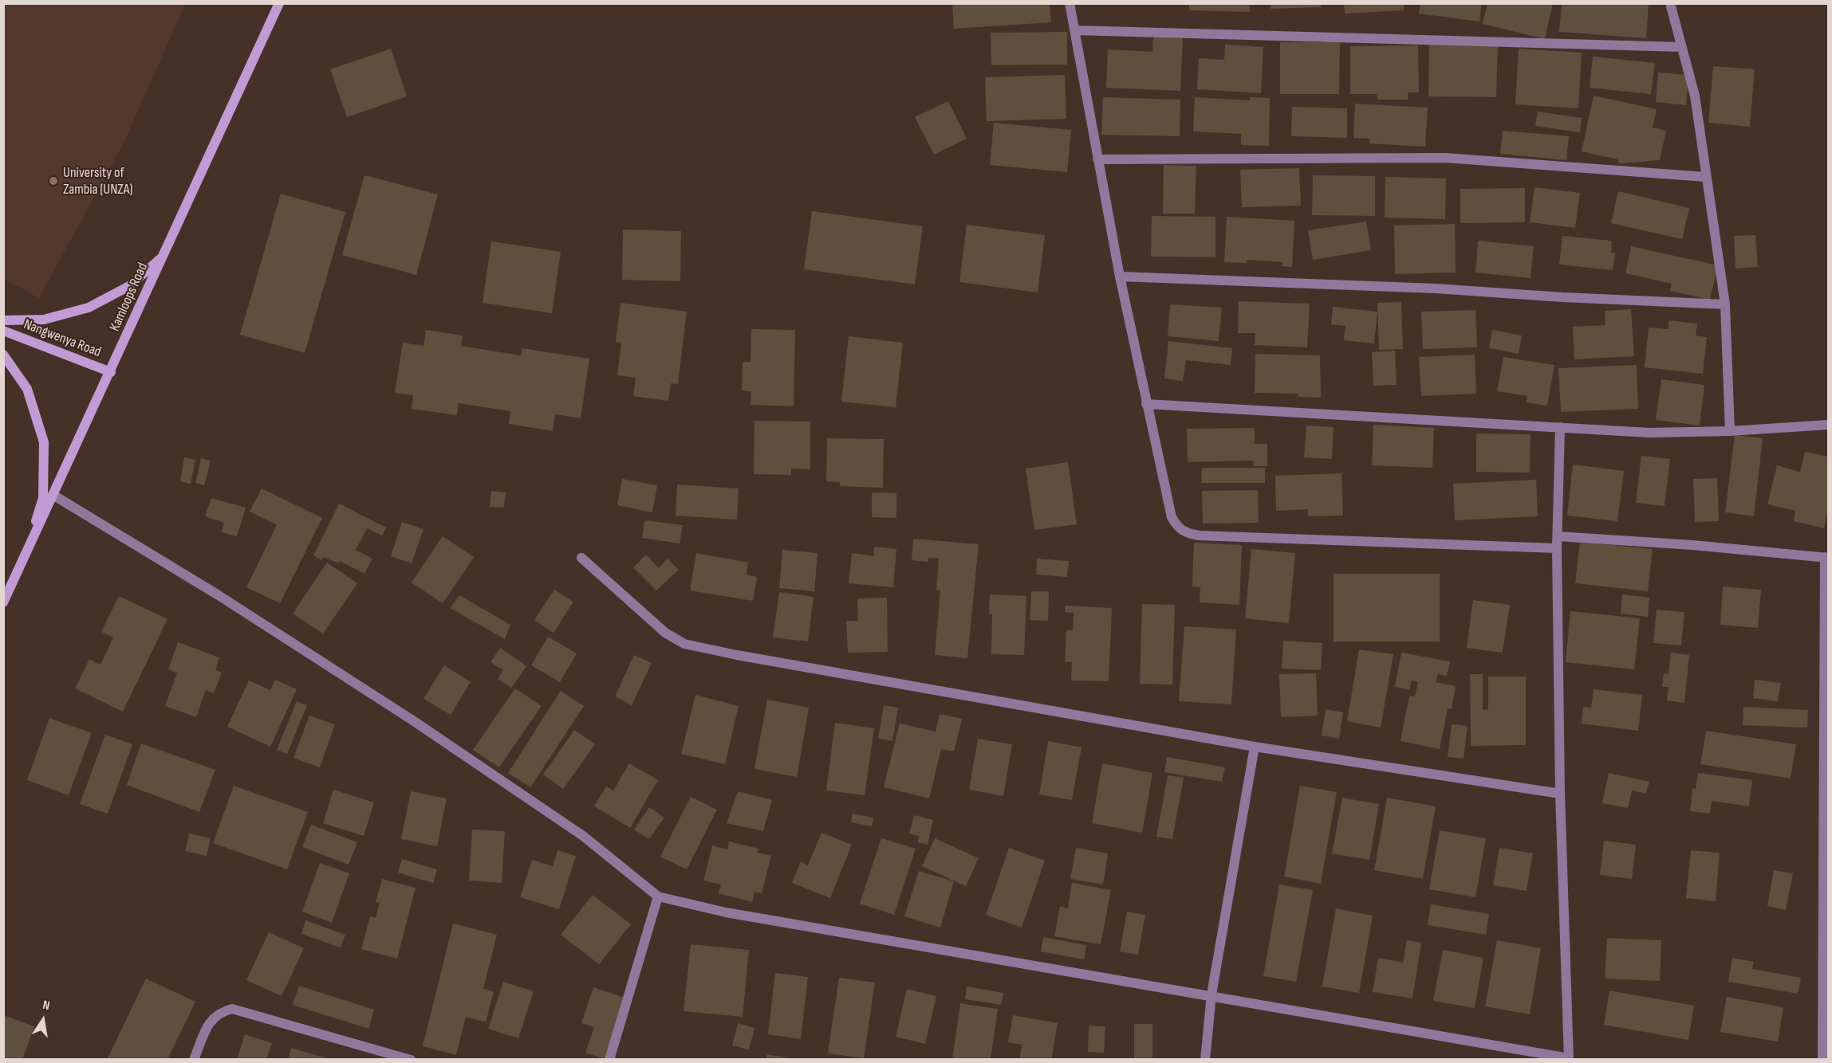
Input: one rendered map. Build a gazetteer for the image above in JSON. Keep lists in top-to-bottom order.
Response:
{
  "streets": {
    "main road": ["Kamloops Road", "Nangwenya Road"]
  },
  "crossings": [
    ["Kamloops Road", "Nangwenya Road"]
  ],
  "places": ["University of Zambia (UNZA)"],
  "north": "top"
}
